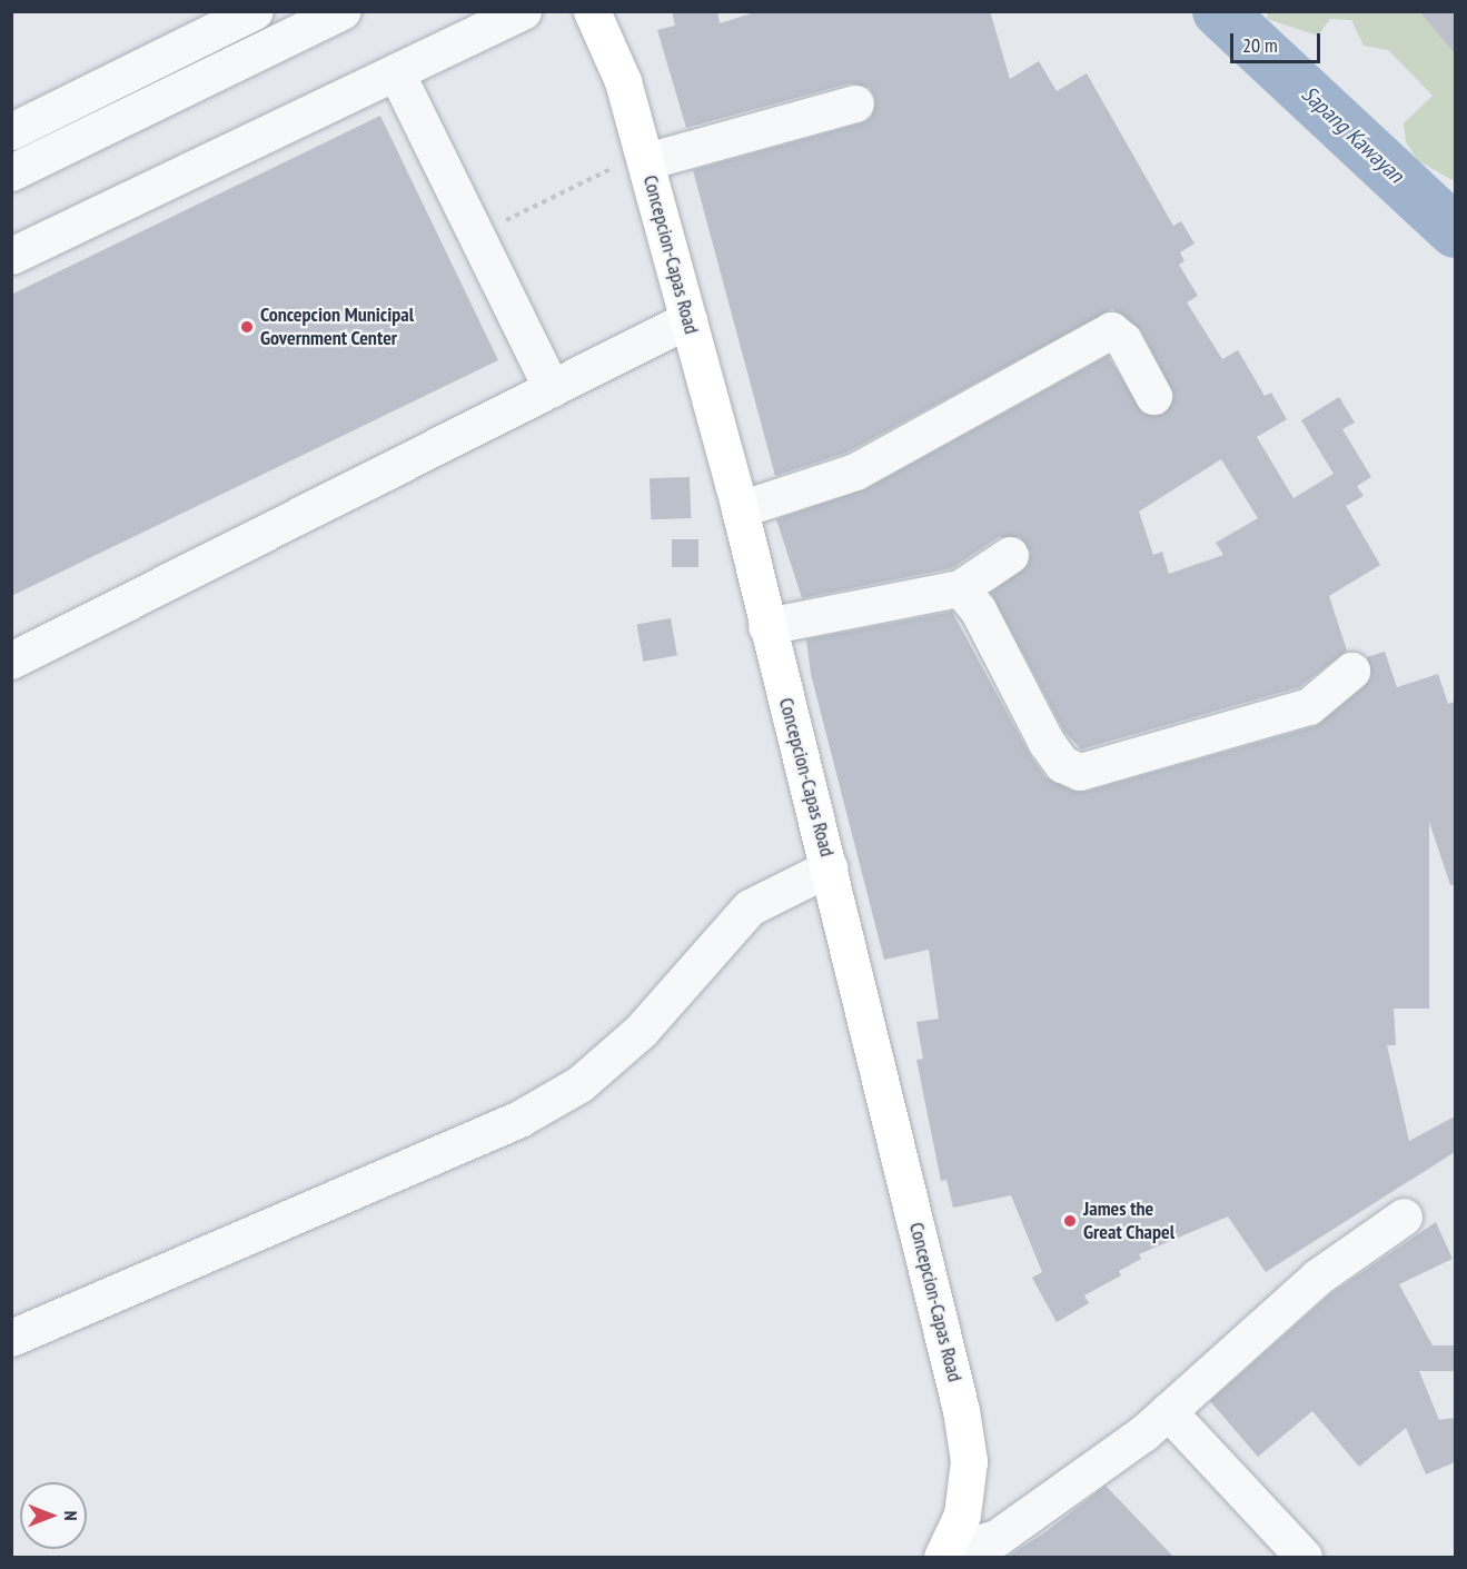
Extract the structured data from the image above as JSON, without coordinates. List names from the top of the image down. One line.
{"streets":{"main road":["Concepcion-Capas Road"]},"water":["Sapang Kawayan"],"places":["Concepcion Municipal Government Center","James the Great Chapel"],"scale_bar":"20 m","north":"right"}
